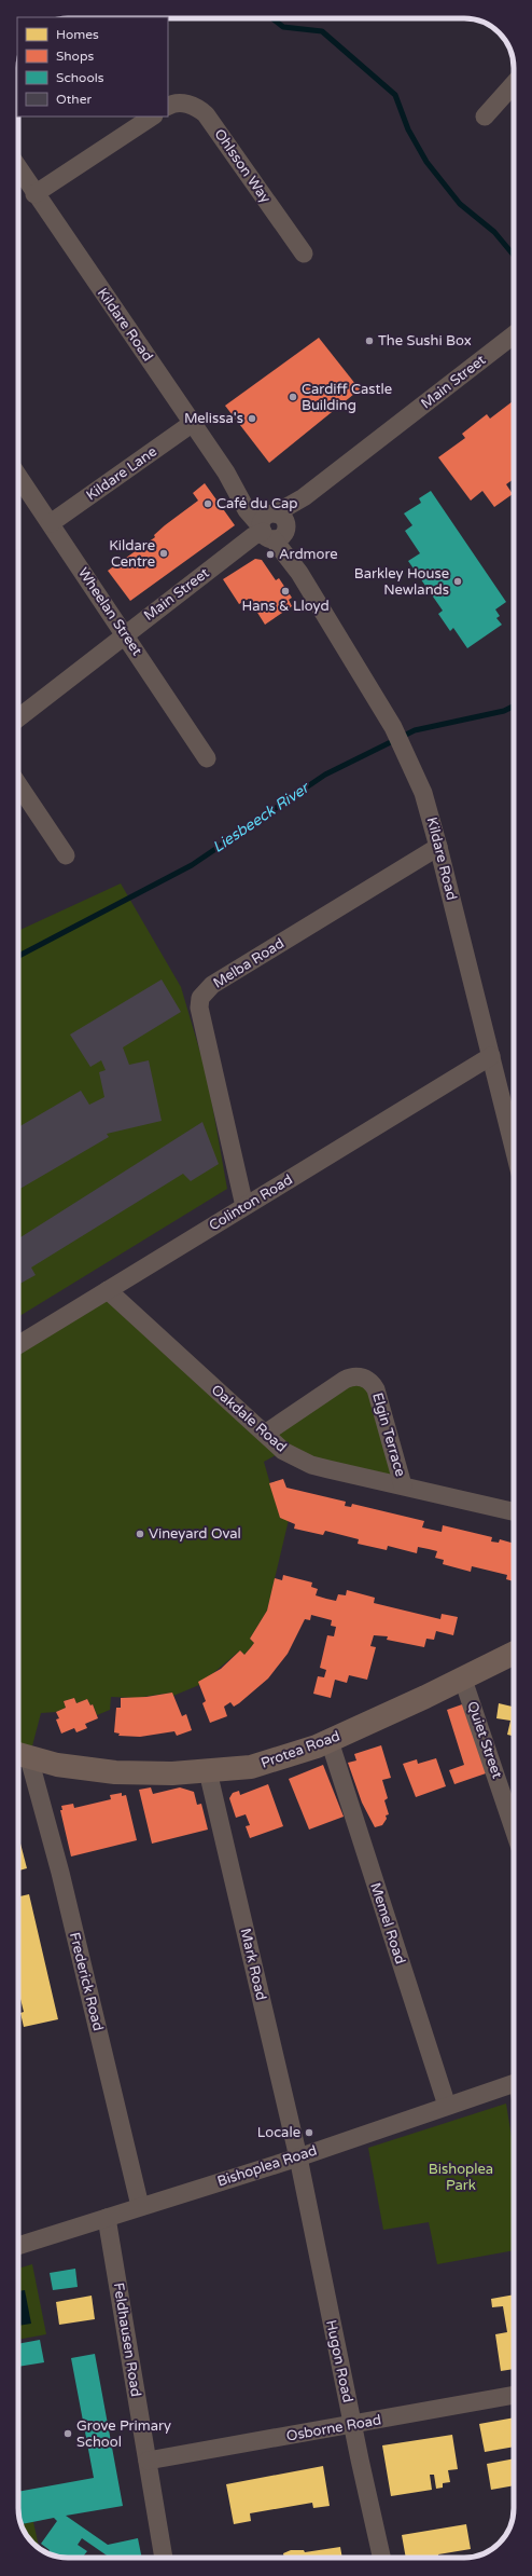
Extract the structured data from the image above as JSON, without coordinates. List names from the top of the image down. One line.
{"streets":{"main road":["Protea Road"],"street":["Ohlsson Way","Kildare Road","Main Street","Kildare Lane","Wheelan Street","Melba Road","Colinton Road","Oakdale Road","Elgin Terrace","Quiet Street","Memel Road","Mark Road","Frederick Road","Bishoplea Road","Feldhausen Road","Hugon Road","Osborne Road"]},"crossings":[["Kildare Road","Main Street"],["Kildare Road","Kildare Lane"],["Kildare Road","Melba Road"],["Kildare Road","Colinton Road"],["Main Street","Wheelan Street"],["Kildare Lane","Wheelan Street"],["Melba Road","Colinton Road"],["Colinton Road","Oakdale Road"],["Oakdale Road","Elgin Terrace"],["Quiet Street","Protea Road"],["Protea Road","Memel Road"],["Protea Road","Mark Road"],["Protea Road","Frederick Road"],["Memel Road","Bishoplea Road"],["Mark Road","Bishoplea Road"],["Mark Road","Hugon Road"],["Frederick Road","Bishoplea Road"],["Bishoplea Road","Feldhausen Road"],["Bishoplea Road","Hugon Road"],["Feldhausen Road","Osborne Road"],["Hugon Road","Osborne Road"]],"water":["Liesbeeck River"],"parks":["Bishoplea Park"],"places":["The Sushi Box","Cardiff Castle Building","Melissa's","Café du Cap","Kildare Centre","Ardmore","Barkley House Newlands","Hans & Lloyd","Vineyard Oval","Locale","Grove Primary School"],"legend":["Homes","Shops","Schools","Other"]}
